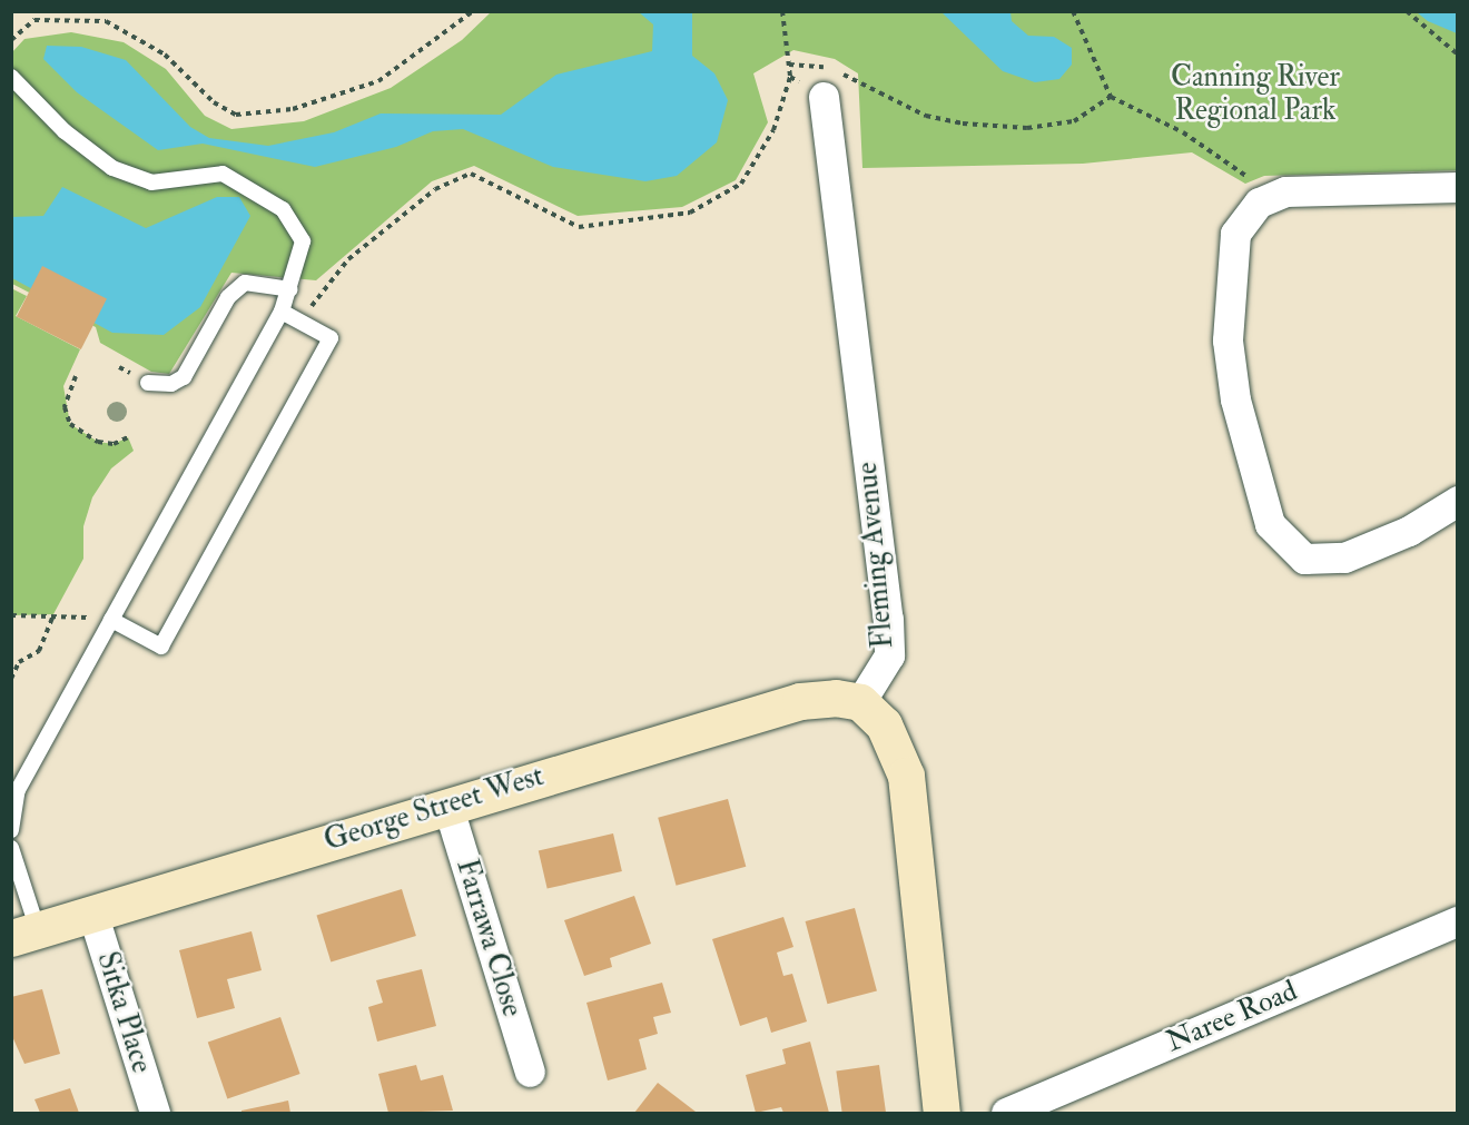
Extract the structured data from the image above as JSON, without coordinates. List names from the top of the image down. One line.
{"streets":{"street":["Fleming Avenue","George Street West","Farrawa Close","Sitka Place","Naree Road"]},"crossings":[["Fleming Avenue","George Street West"],["George Street West","Farrawa Close"],["George Street West","Sitka Place"]],"parks":["Canning River Regional Park"]}
